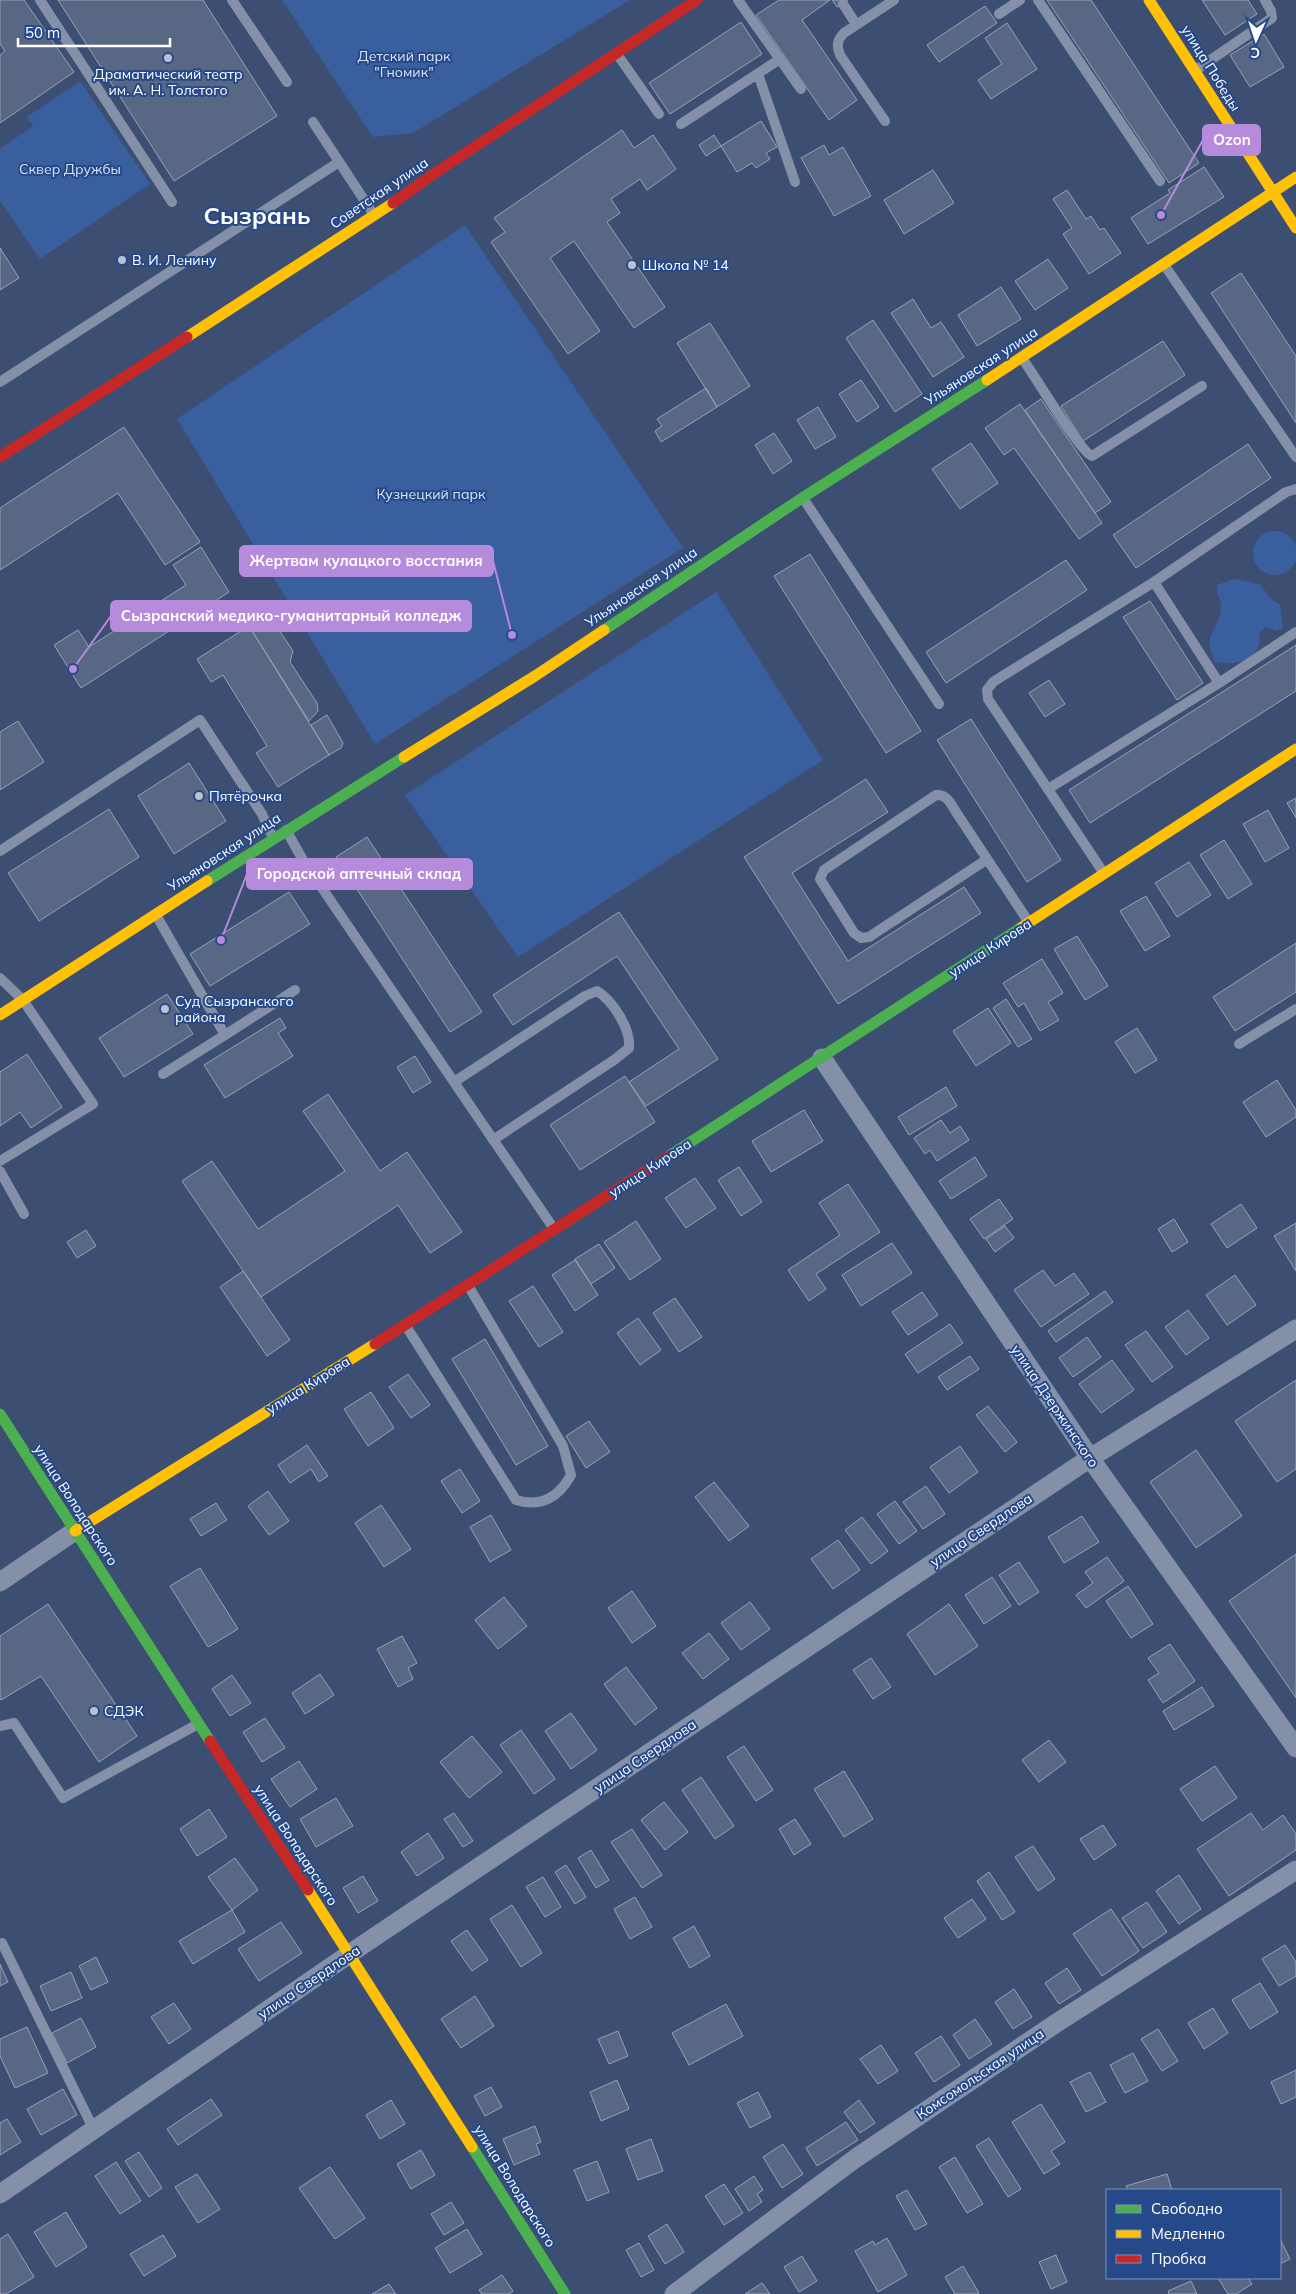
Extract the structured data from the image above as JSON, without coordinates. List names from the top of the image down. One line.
{"streets":{"main road":["улица Победы","Советская улица","Ульяновская улица","улица Кирова","улица Володарского"],"street":["улица Дзержинского","улица Свердлова","Комсомольская улица"]},"crossings":[["улица Победы","Ульяновская улица"],["улица Кирова","улица Дзержинского"],["улица Кирова","улица Володарского"],["улица Дзержинского","улица Свердлова"],["улица Володарского","улица Свердлова"]],"districts":["Сызрань"],"parks":["Детский парк \"Гномик\"","Сквер Дружбы","Кузнецкий парк"],"places":["Драматический театр им. А. Н. Толстого","Ozon","В. И. Ленину","Школа № 14","Жертвам кулацкого восстания","Сызранский медико-гуманитарный колледж","Пятёрочка","Городской аптечный склад","Суд Сызранского района","СДЭК"],"legend":["Свободно","Медленно","Пробка"],"scale_bar":"50 m","north":"bottom"}
